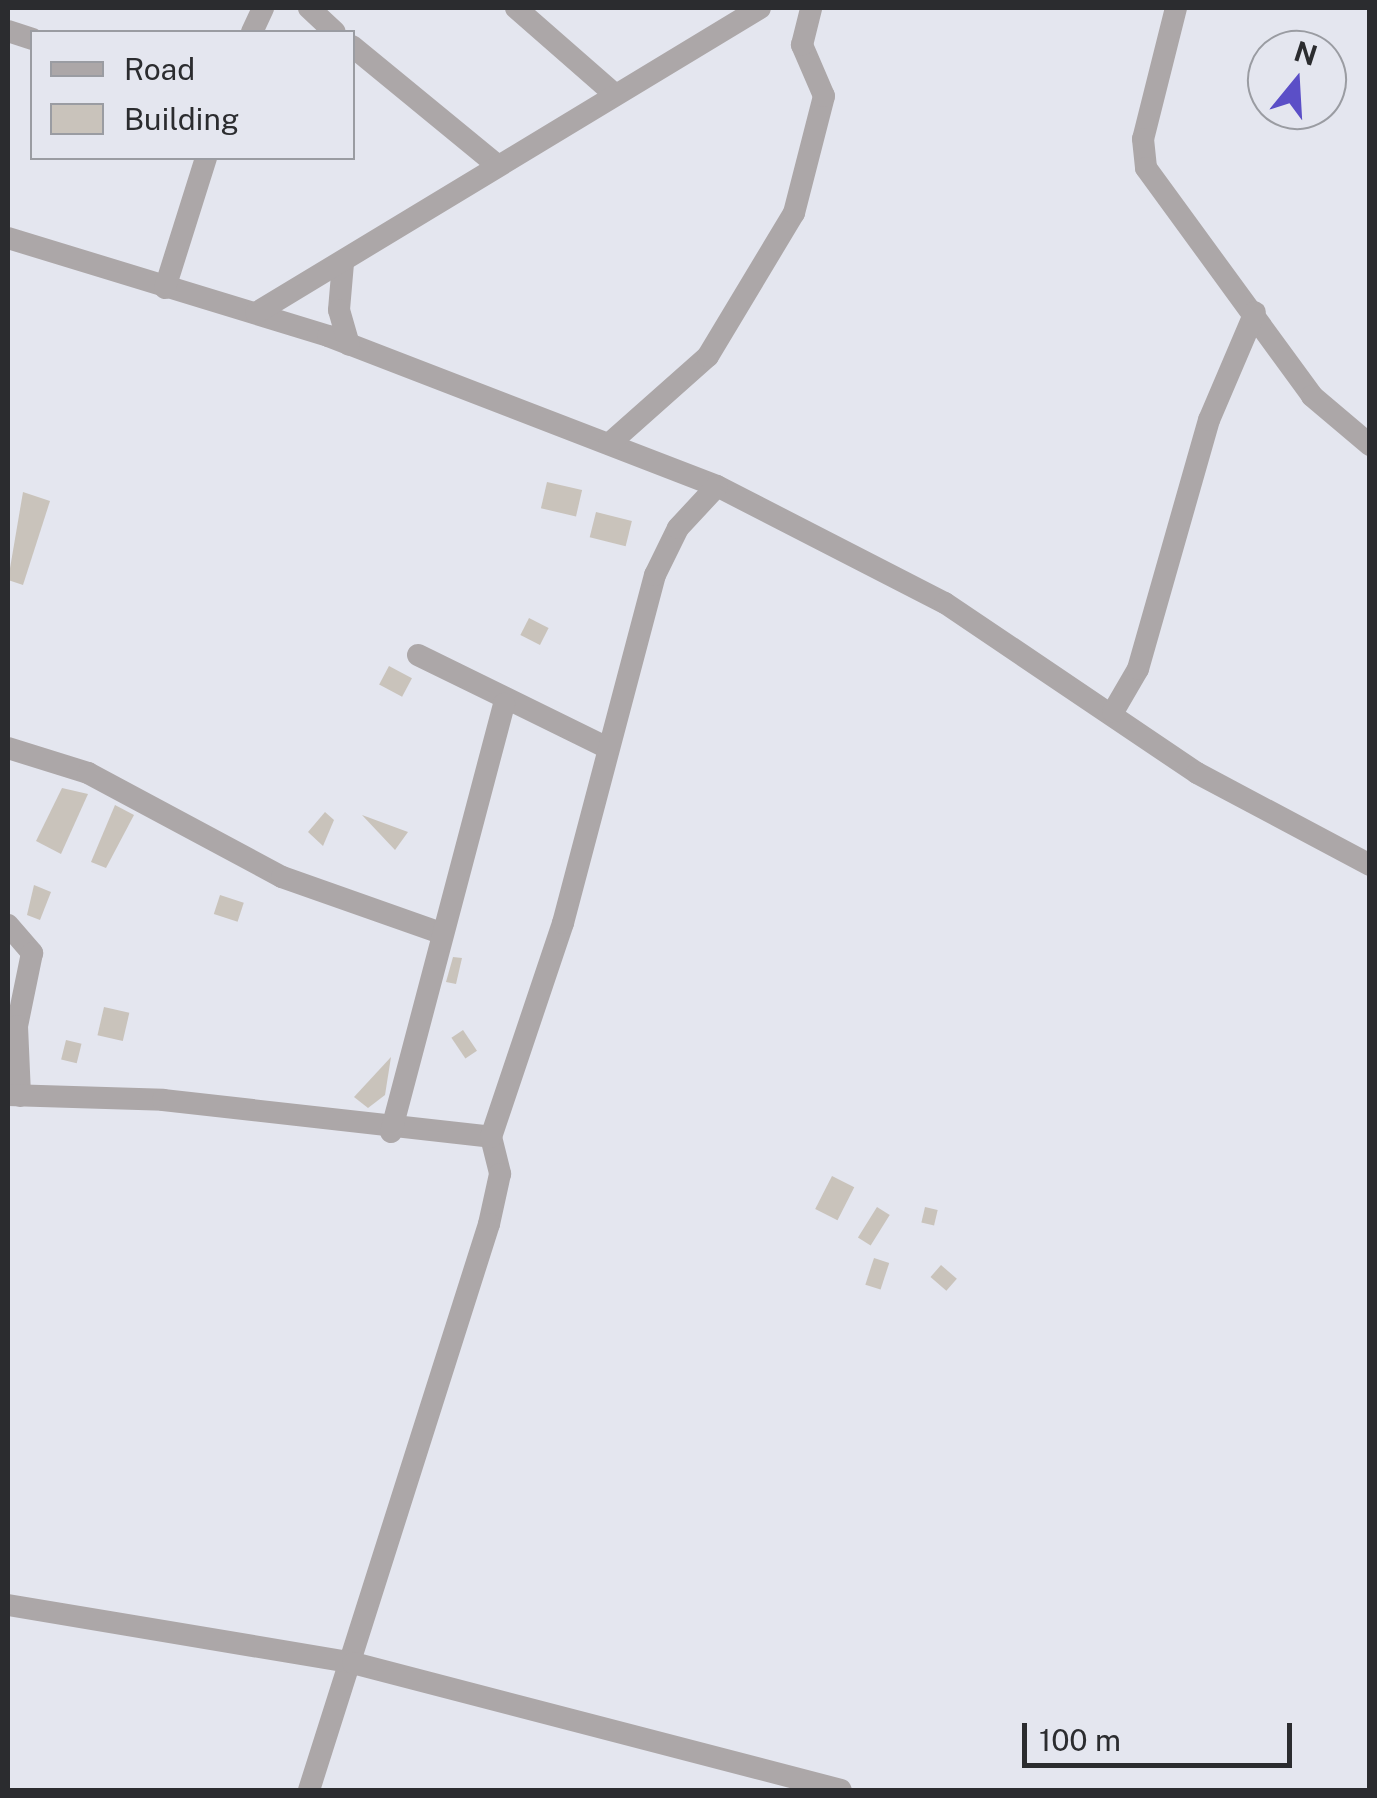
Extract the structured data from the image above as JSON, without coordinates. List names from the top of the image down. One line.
{"legend":["Road","Building"],"scale_bar":"100 m","north":"top"}
